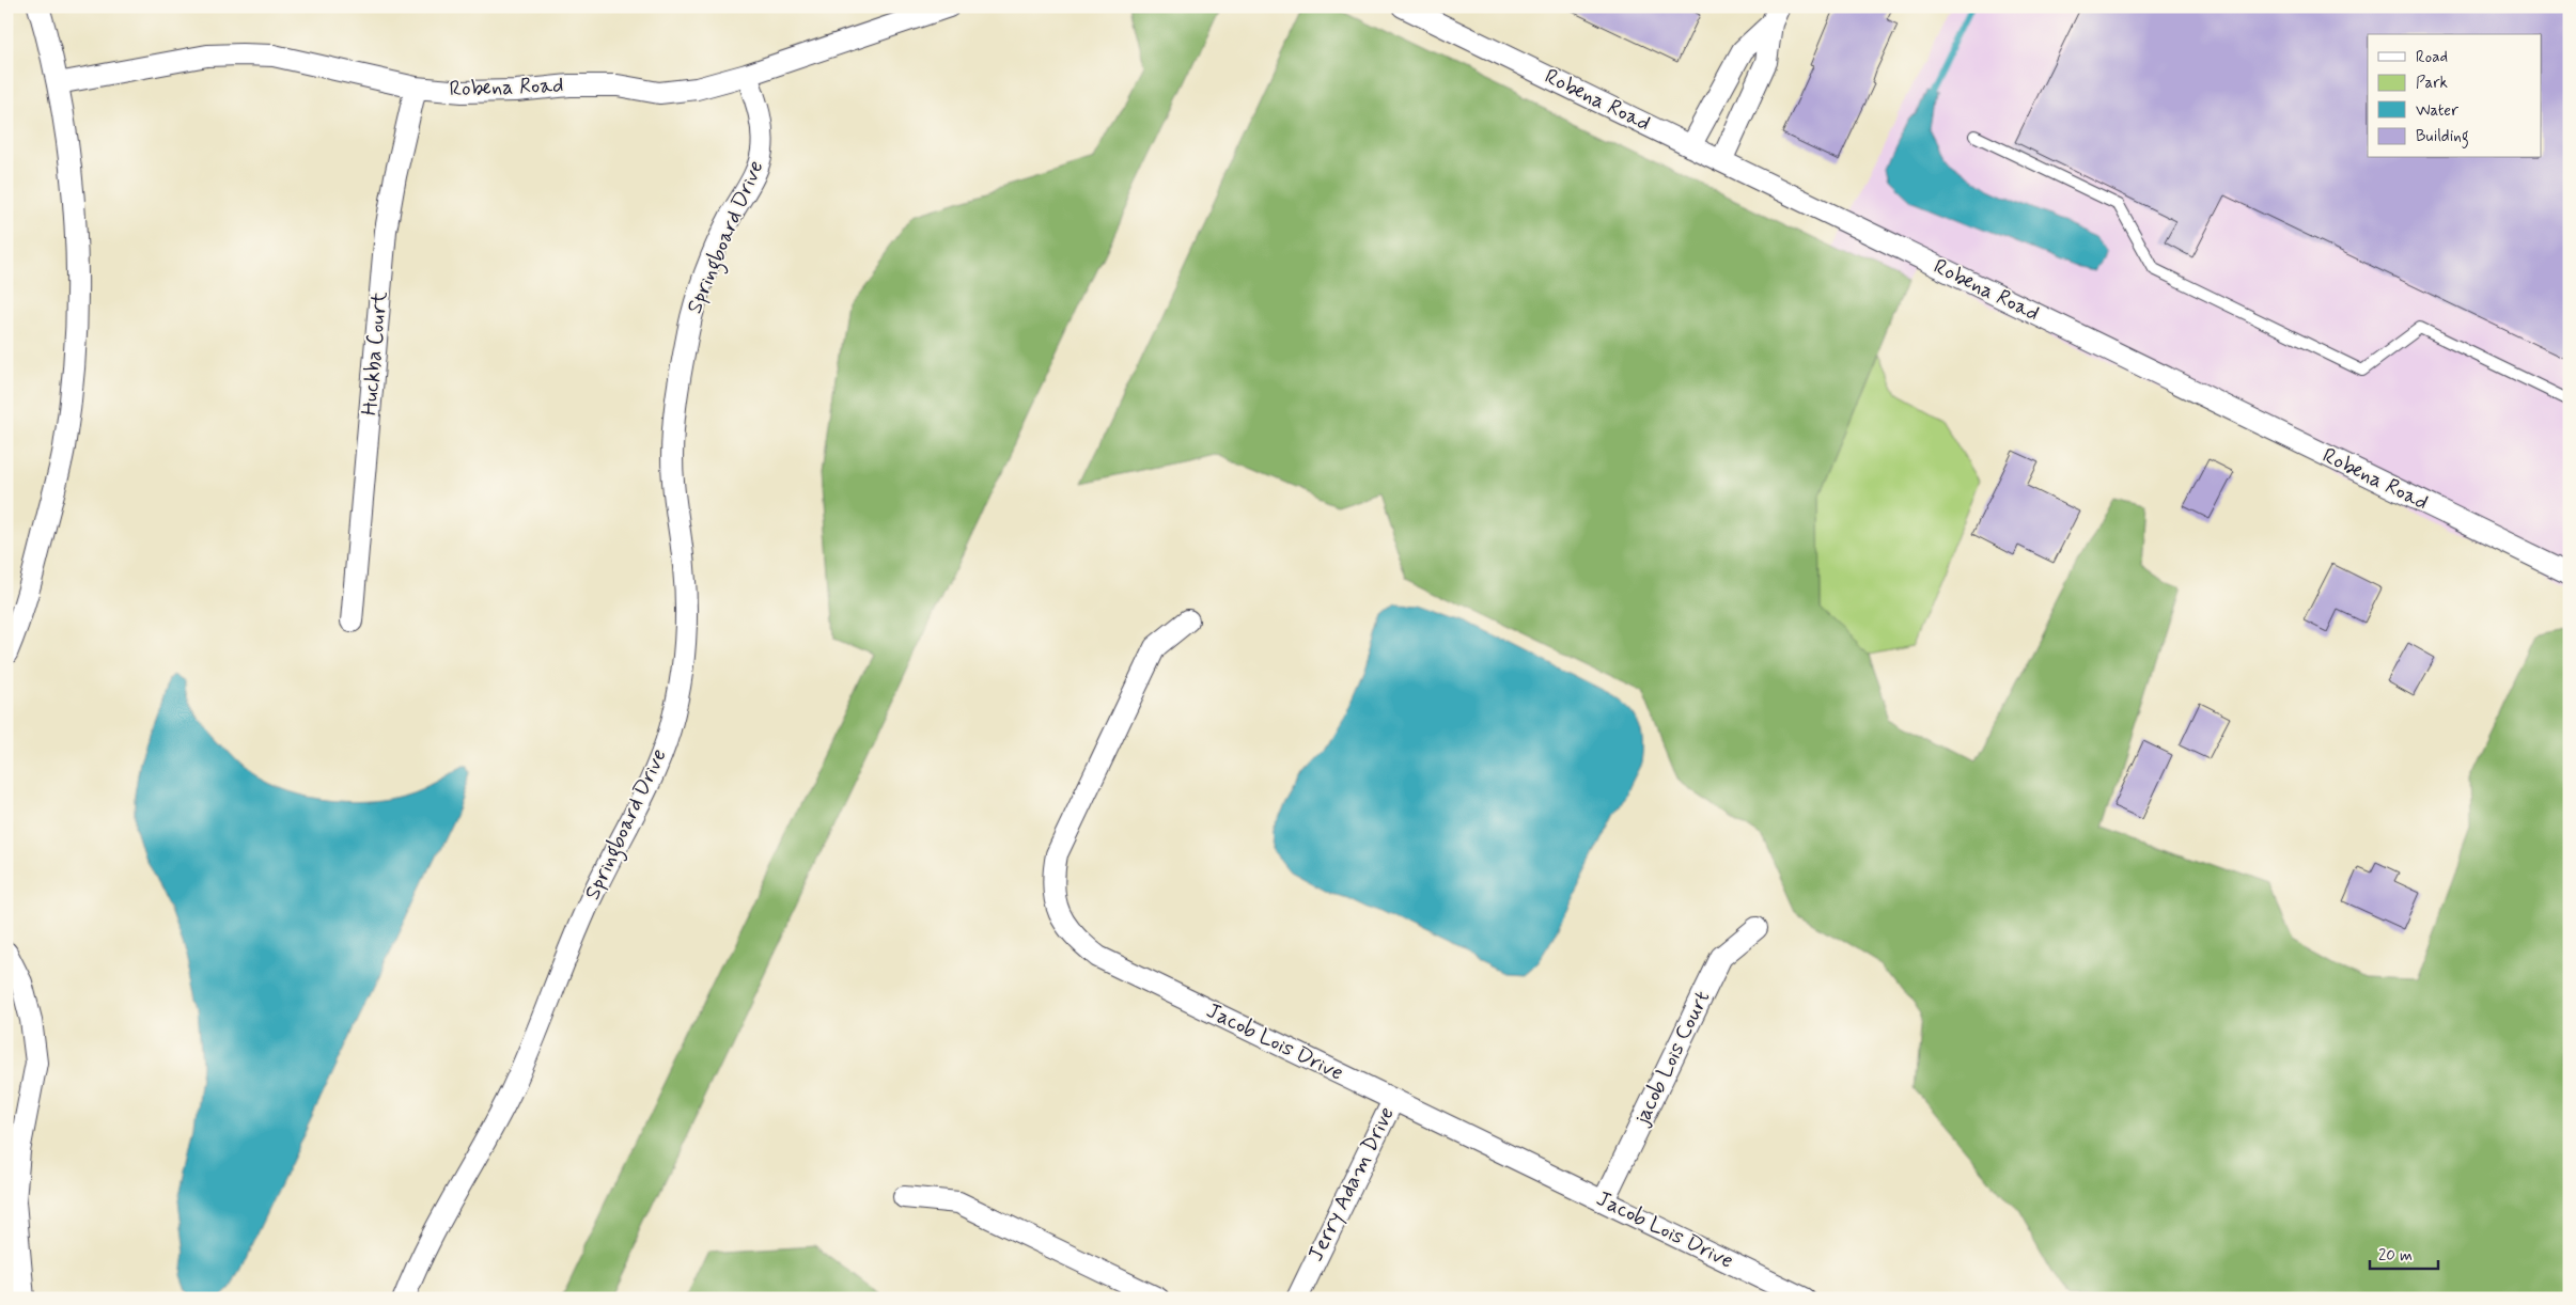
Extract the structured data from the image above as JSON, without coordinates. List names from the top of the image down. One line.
{"streets":{"street":["Robena Road","Springboard Drive","Huckba Court","Jacob Lois Drive","jacob Lois Court","Jerry Adam Drive"]},"crossings":[["Robena Road","Springboard Drive"],["Robena Road","Huckba Court"],["Jacob Lois Drive","jacob Lois Court"],["Jacob Lois Drive","Jerry Adam Drive"]],"legend":["Road","Park","Water","Building"],"scale_bar":"20 m"}
